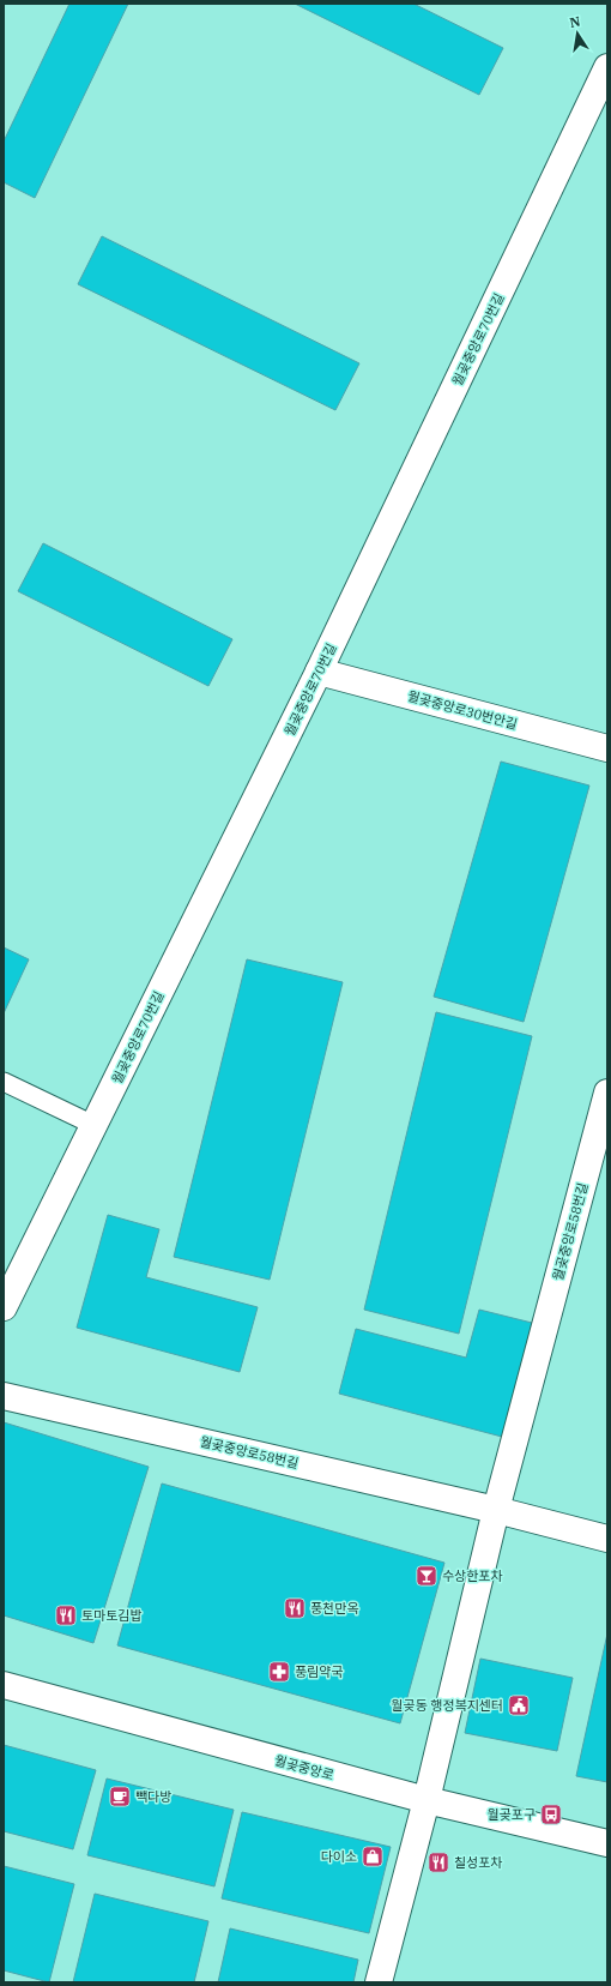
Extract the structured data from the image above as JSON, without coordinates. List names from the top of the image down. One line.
{"streets":{"street":["월곶중앙로70번길","월곶중앙로30번안길","월곶중앙로58번길","월곶중앙로"]},"crossings":[["월곶중앙로70번길","월곶중앙로30번안길"],["월곶중앙로58번길","월곶중앙로"]],"places":{"bar":["수상한포차"],"restaurant":["풍천만옥","토마토김밥","칠성포차"],"pharmacy":["풍림약국"],"public building":["월곶동 행정복지센터"],"cafe":["빽다방"],"bus stop":["월곶포구"],"shop":["다이소"]},"north":"top"}
